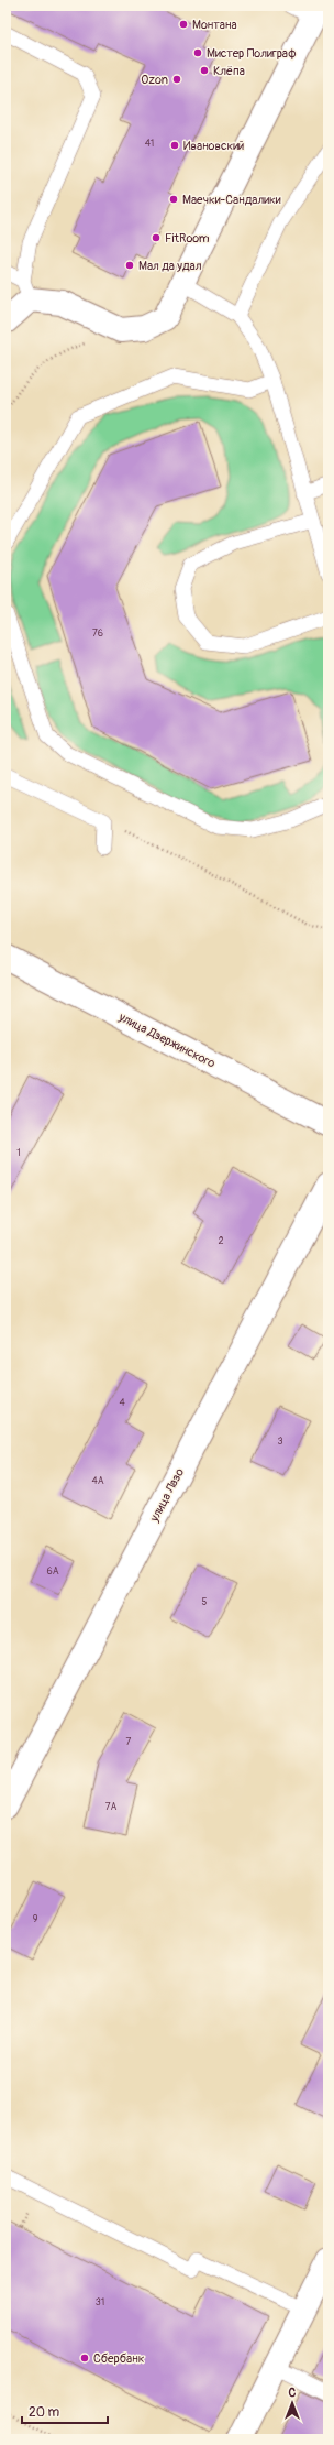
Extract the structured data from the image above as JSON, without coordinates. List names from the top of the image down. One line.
{"streets":{"street":["улица Дзержинского","улица Лазо"]},"places":["Монтана","Мистер Полиграф","Клёпа","Ozon","Ивановский","Маечки-Сандалики","FitRoom","Мал да удал","Сбербанк"],"house_numbers":["41","76","1","2","4","3","4А","6А","5","7","7А","9","31"],"scale_bar":"20 m","north":"top"}
